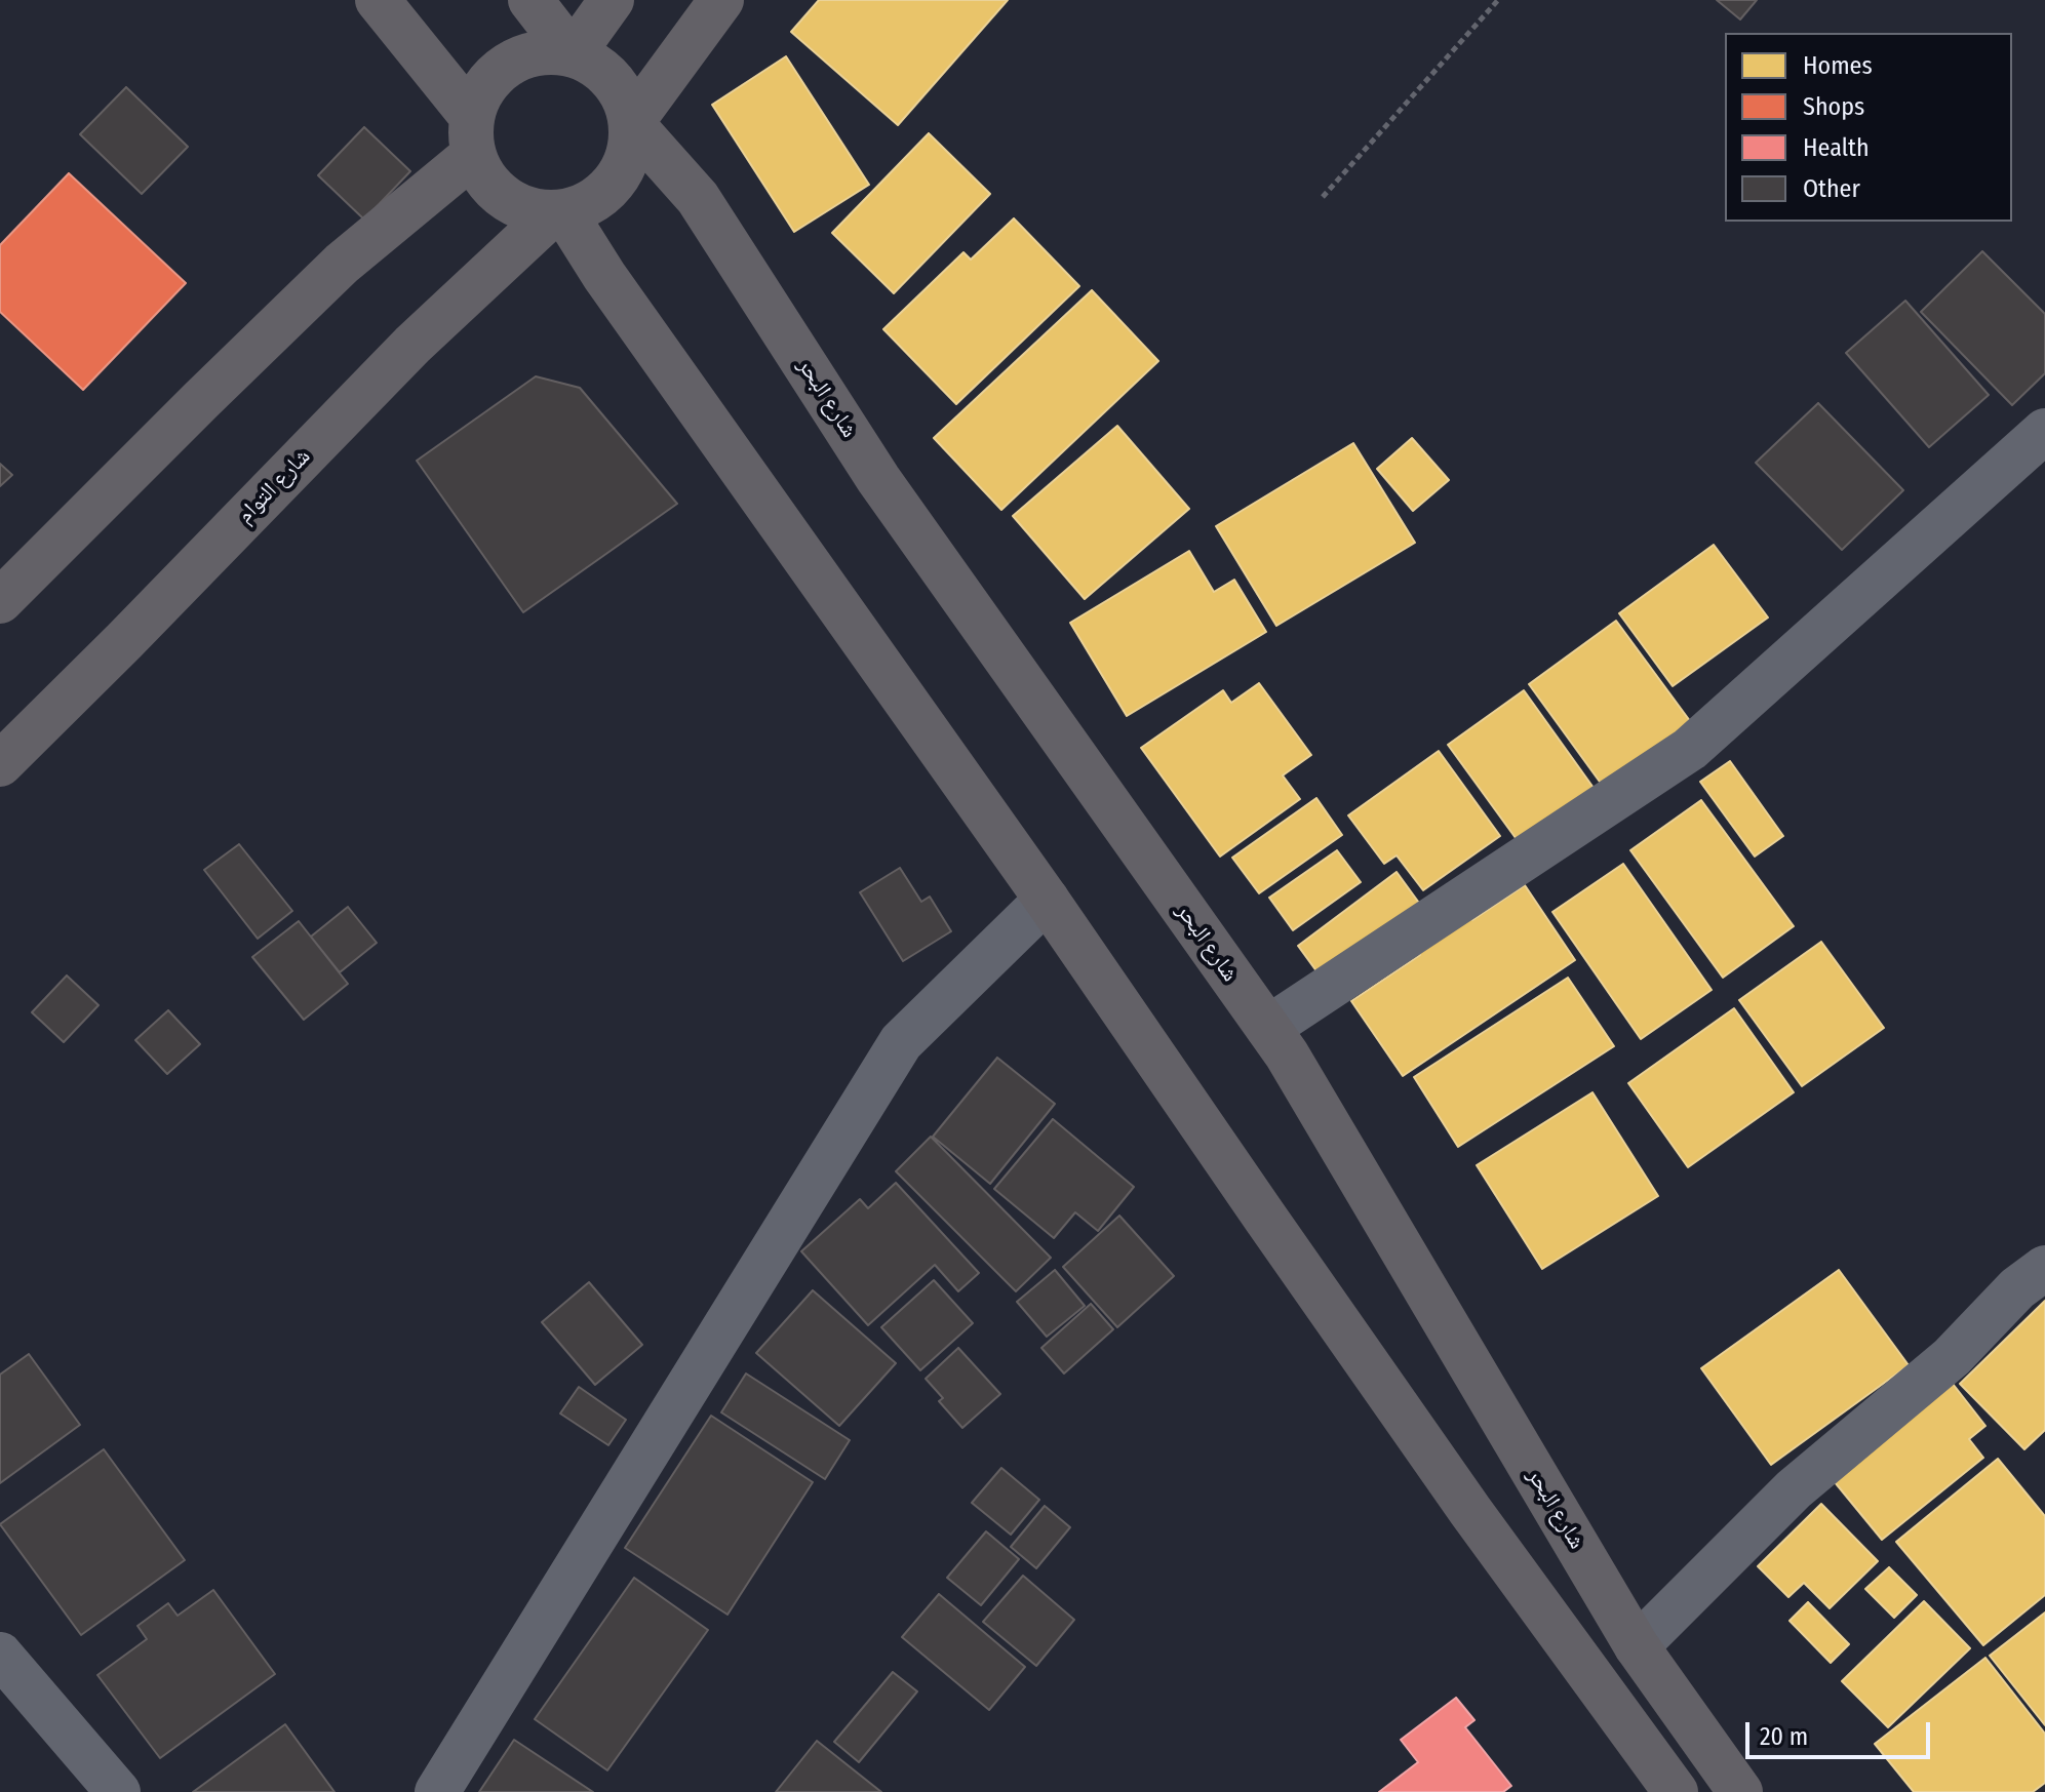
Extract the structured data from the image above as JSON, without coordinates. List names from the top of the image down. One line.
{"streets":{"main road":["شارع البحر","شارع التوام"]},"legend":["Homes","Shops","Health","Other"],"scale_bar":"20 m"}
